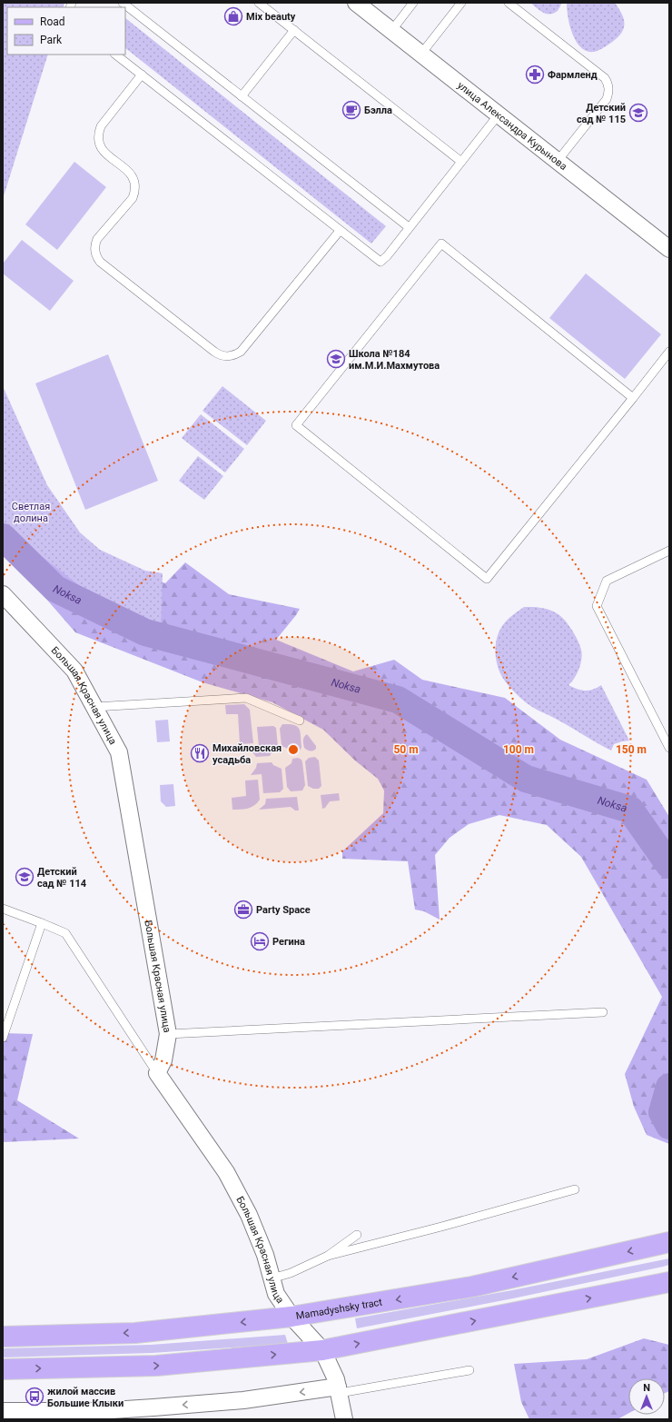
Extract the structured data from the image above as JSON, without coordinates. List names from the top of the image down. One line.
{"streets":{"main road":["Mamadyshsky tract"],"street":["улица Александра Курынова","Большая Красная улица"]},"crossings":[["Большая Красная улица","Mamadyshsky tract"]],"water":["Noksa"],"parks":["Светлая долина"],"places":{"shop":["Mix beauty"],"pharmacy":["Фармленд"],"cafe":["Бэлла"],"school or university":["Детский сад № 115","Школа №184 им.М.И.Махмутова","Детский сад № 114"],"restaurant":["Михайловская усадьба"],"office":["Party Space"],"hotel":["Регина"],"bus stop":["жилой массив Большие Клыки"]},"legend":["Road","Park"],"north":"top","rings":["50 m","100 m","150 m"]}
